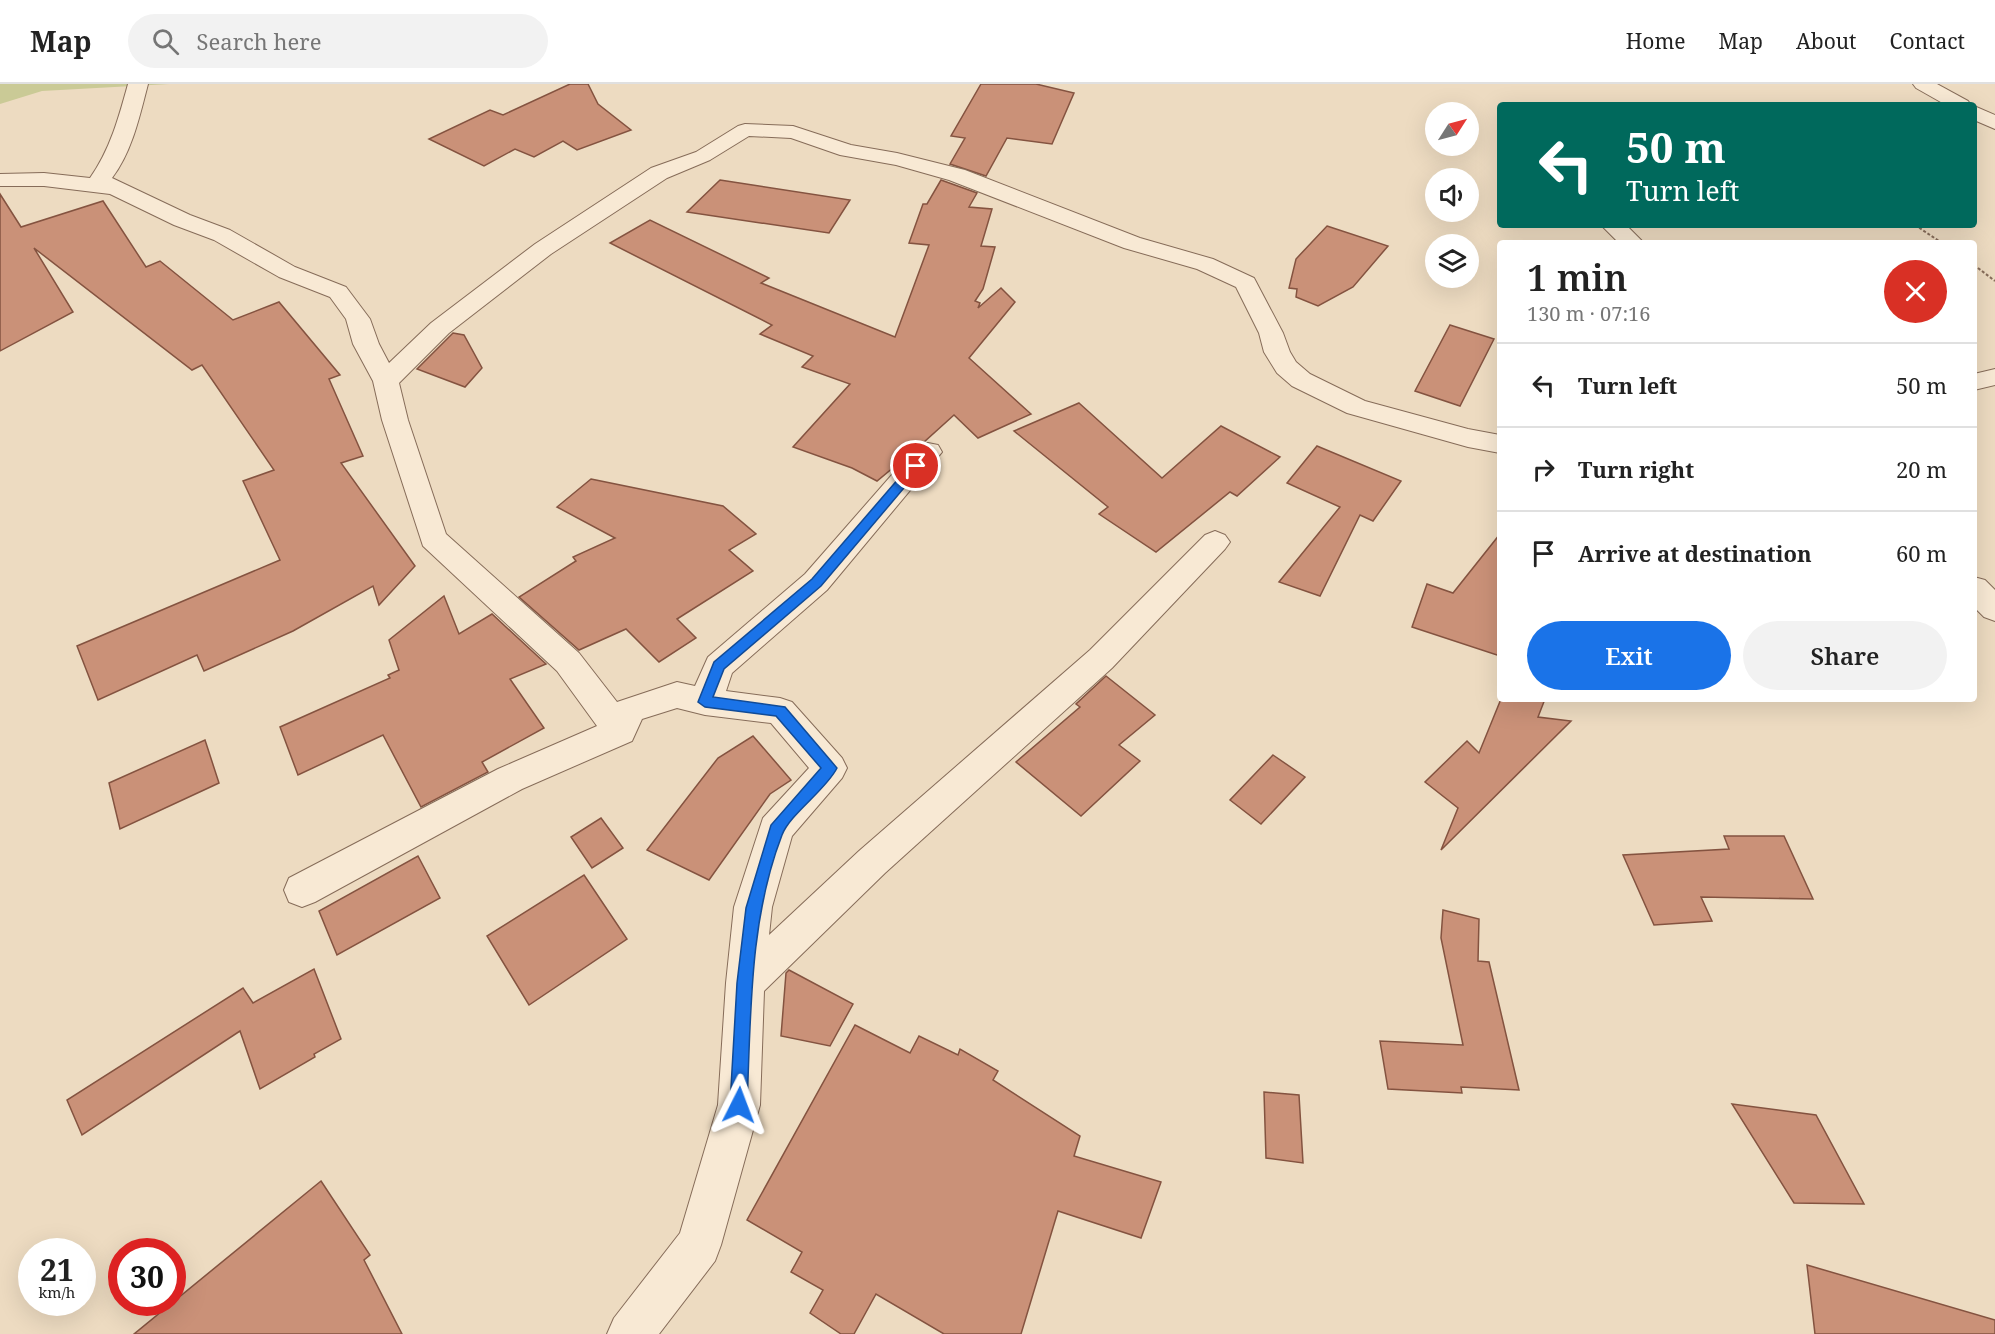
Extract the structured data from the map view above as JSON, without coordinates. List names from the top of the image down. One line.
{"north":"top right","page":{"header":"Map","search":"Search here","nav":["Home","Map","About","Contact"],"turn":["50 m","Turn left"],"heading":["1 min","130 m · 07:16"],"list":[{"name":"Turn left","value":"50 m"},{"name":"Turn right","value":"20 m"},{"name":"Arrive at destination","value":"60 m"}],"buttons":["Exit","Share"],"speed":"21 km/h","limit":"30"}}
